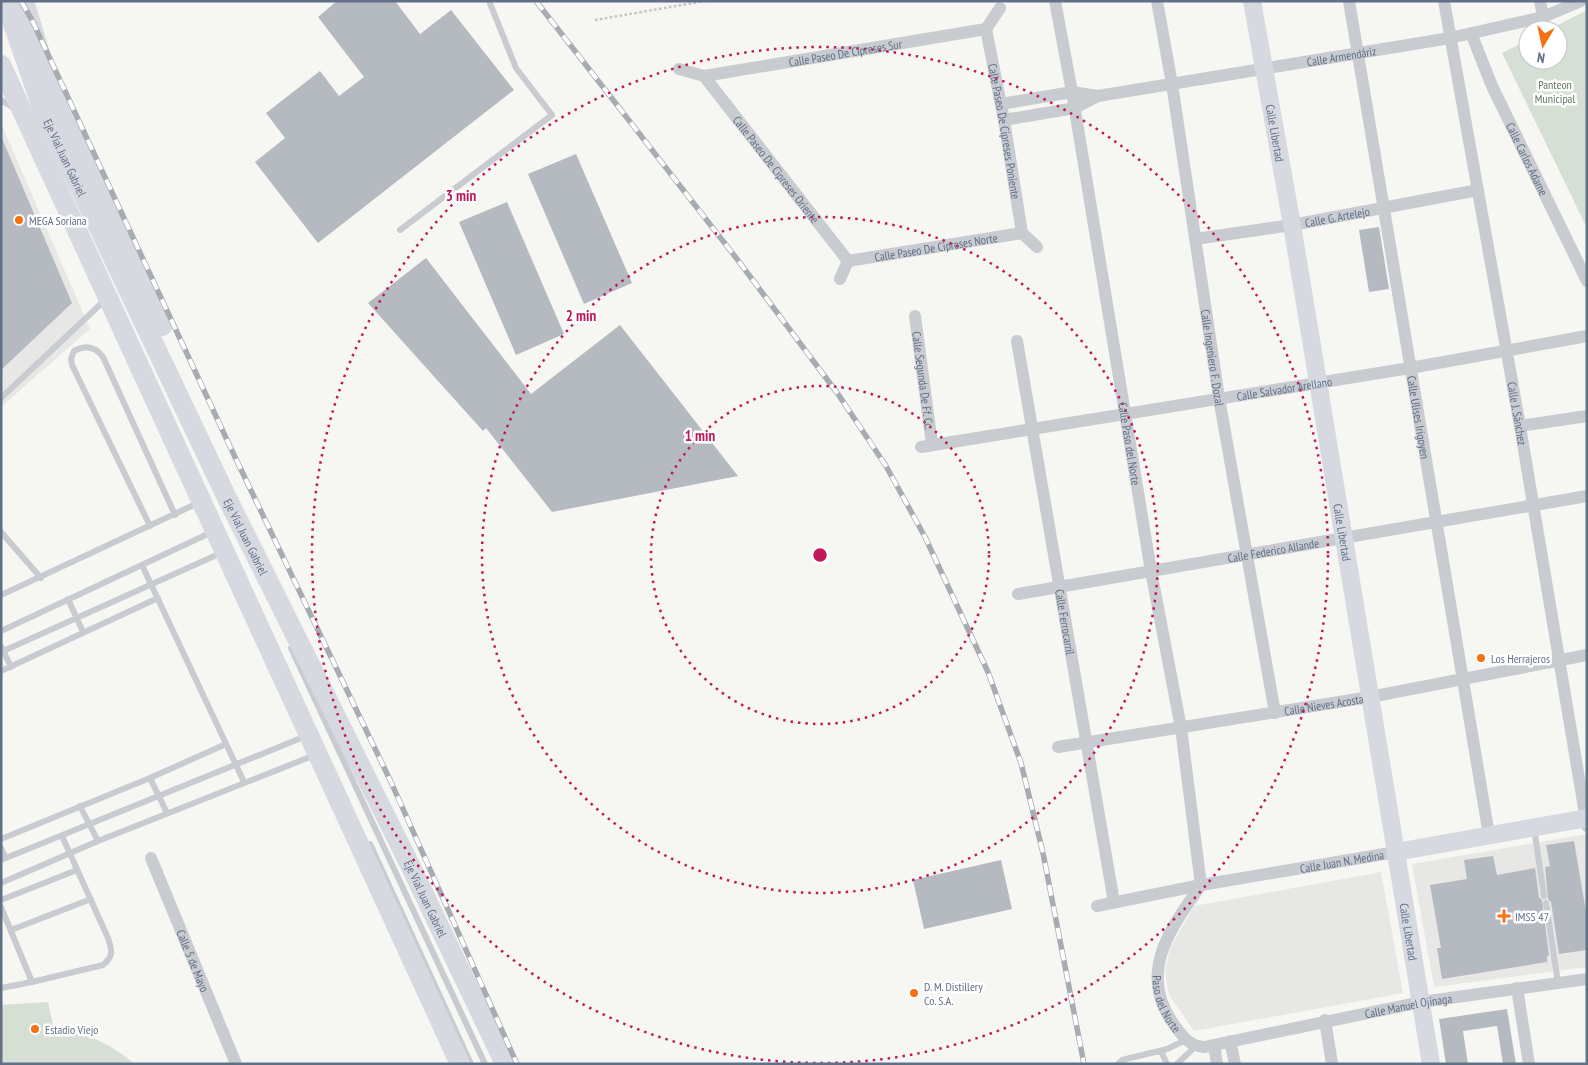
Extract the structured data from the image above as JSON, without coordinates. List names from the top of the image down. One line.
{"streets":{"main road":["Eje Vial Juan Gabriel"],"street":["Calle Paseo De Cipreses Sur","Calle Armendáriz","Calle Paseo De Cipreses Poniente","Calle Libertad","Calle Carlos Adame","Calle Paseo De Cipreses Oriente","Calle G. Artelejo","Calle Paseo De Cipreses Norte","Calle Ingeniero F. Dozal","Calle Segunda De Ff. Cc.","Calle Salvador Arellano","Calle J. Sánchez","Calle Ulises Irigoyen","Calle Paso del Norte","Calle Federico Allande","Calle Ferrocarril","Calle Nieves Acosta","Calle Juan N. Medina","Calle 5 de Mayo","Paso del Norte","Calle Manuel Ojinaga"]},"crossings":[["Calle Paseo De Cipreses Sur","Calle Paseo De Cipreses Poniente"],["Calle Paseo De Cipreses Sur","Calle Paseo De Cipreses Oriente"],["Calle Armendáriz","Calle Paseo De Cipreses Poniente"],["Calle Armendáriz","Calle Libertad"],["Calle Armendáriz","Calle Carlos Adame"],["Calle Armendáriz","Calle Ingeniero F. Dozal"],["Calle Armendáriz","Calle J. Sánchez"],["Calle Armendáriz","Calle Ulises Irigoyen"],["Calle Armendáriz","Calle Paso del Norte"],["Calle Paseo De Cipreses Poniente","Calle Paseo De Cipreses Norte"],["Calle Libertad","Calle G. Artelejo"],["Calle Libertad","Calle Salvador Arellano"],["Calle Libertad","Calle Federico Allande"],["Calle Libertad","Calle Nieves Acosta"],["Calle Libertad","Calle Juan N. Medina"],["Calle Libertad","Calle Manuel Ojinaga"],["Calle Paseo De Cipreses Oriente","Calle Paseo De Cipreses Norte"],["Calle G. Artelejo","Calle Ingeniero F. Dozal"],["Calle G. Artelejo","Calle J. Sánchez"],["Calle G. Artelejo","Calle Ulises Irigoyen"],["Calle Ingeniero F. Dozal","Calle Salvador Arellano"],["Calle Ingeniero F. Dozal","Calle Federico Allande"],["Calle Ingeniero F. Dozal","Calle Nieves Acosta"],["Calle Segunda De Ff. Cc.","Calle Salvador Arellano"],["Calle Salvador Arellano","Calle J. Sánchez"],["Calle Salvador Arellano","Calle Ulises Irigoyen"],["Calle Salvador Arellano","Calle Paso del Norte"],["Calle Salvador Arellano","Calle Ferrocarril"],["Calle J. Sánchez","Calle Federico Allande"],["Calle J. Sánchez","Calle Nieves Acosta"],["Calle J. Sánchez","Calle Juan N. Medina"],["Calle Ulises Irigoyen","Calle Federico Allande"],["Calle Ulises Irigoyen","Calle Nieves Acosta"],["Calle Ulises Irigoyen","Calle Juan N. Medina"],["Calle Paso del Norte","Calle Federico Allande"],["Calle Paso del Norte","Calle Nieves Acosta"],["Calle Paso del Norte","Calle Juan N. Medina"],["Calle Paso del Norte","Paso del Norte"],["Calle Federico Allande","Calle Ferrocarril"],["Calle Ferrocarril","Calle Nieves Acosta"],["Calle Ferrocarril","Calle Juan N. Medina"],["Calle Juan N. Medina","Paso del Norte"]],"parks":["Panteon Municipal"],"places":{"other":["MEGA Soriana","Los Herrajeros","D. M. Distillery Co. S.A.","Estadio Viejo"],"health":["IMSS 47"]},"north":"bottom","rings":["3 min","2 min","1 min"]}
